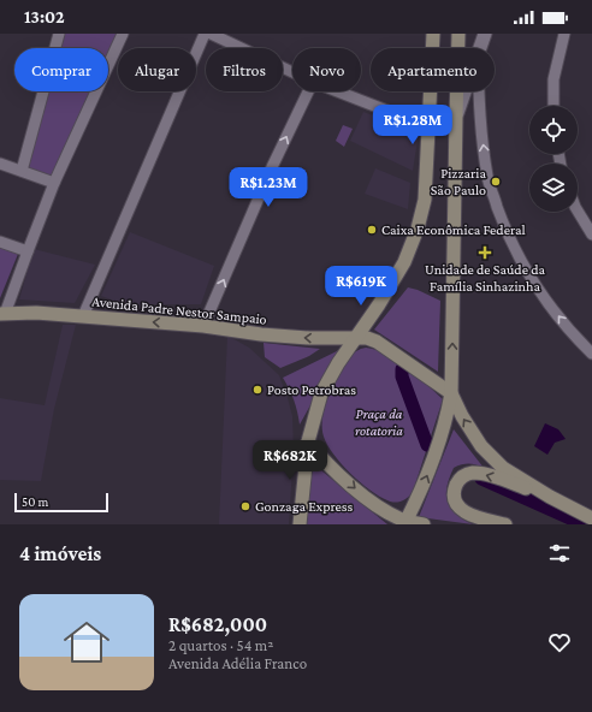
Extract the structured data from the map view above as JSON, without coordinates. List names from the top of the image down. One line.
{"streets":{"main road":["Avenida Padre Nestor Sampaio"]},"one_way":["Avenida Padre Nestor Sampaio"],"parks":["Praça da rotatoria"],"places":{"other":["Pizzaria São Paulo","Caixa Econômica Federal","Posto Petrobras","Gonzaga Express"],"health":["Unidade de Saúde da Família Sinhazinha"]},"scale_bar":"50 m","page":{"status":"13:02","chip":["Comprar","Alugar","Filtros","Novo","Apartamento"],"price":["R$1.28M","R$1.23M","R$619K","R$682K"],"scale":"50 m","heading":"4 imóveis","list":[{"name":"R$682,000","note":"2 quartos · 54 m² · Avenida Adélia Franco"}]}}
